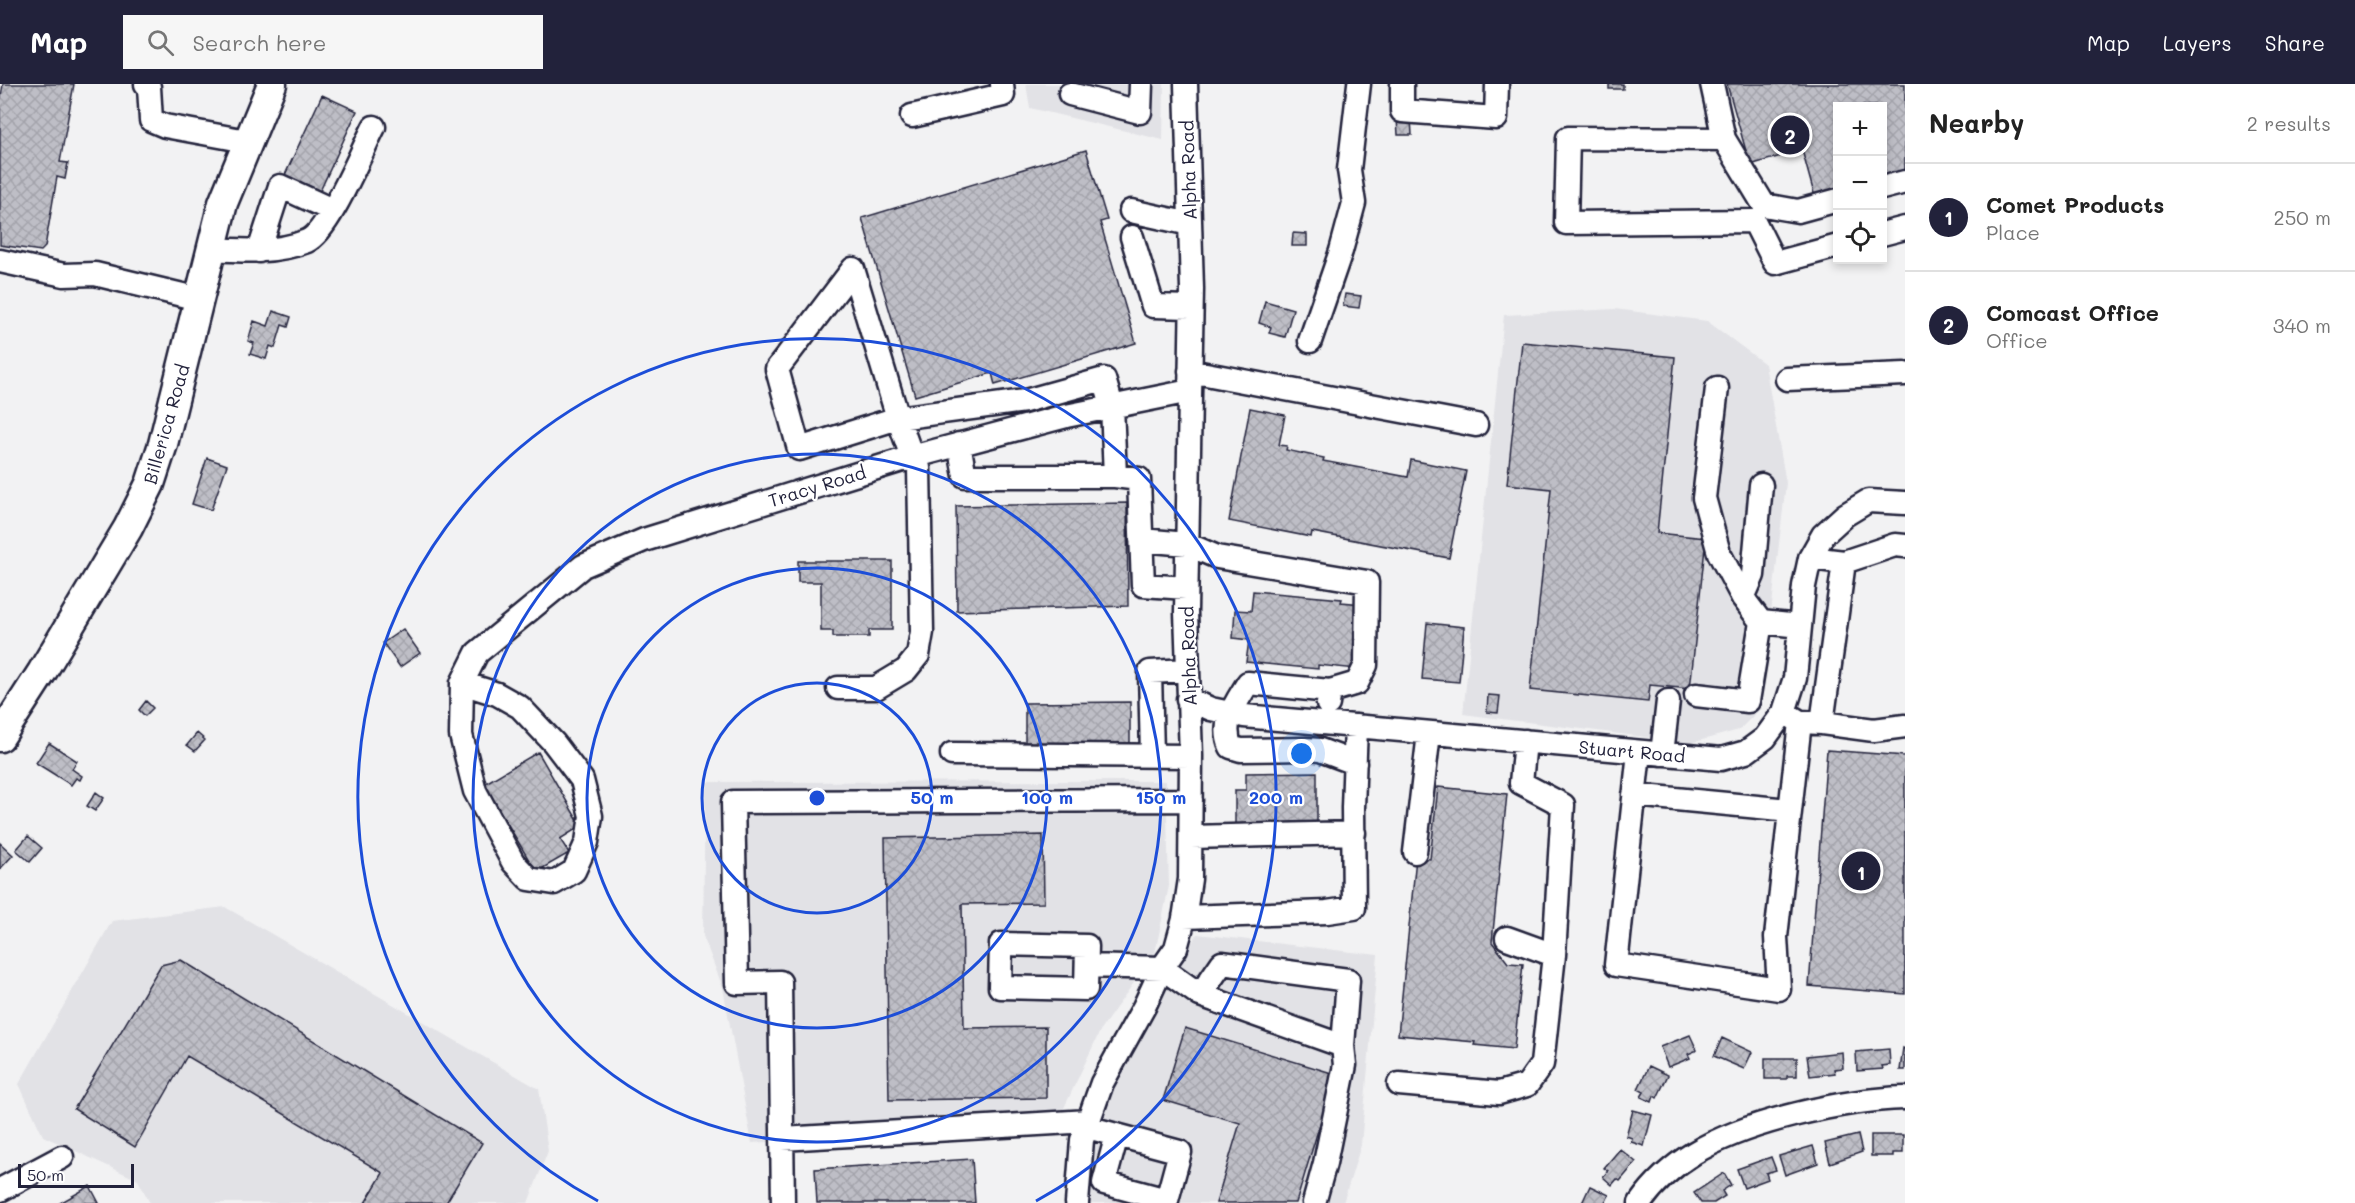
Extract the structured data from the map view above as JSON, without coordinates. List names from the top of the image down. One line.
{"streets":{"main road":["Billerica Road"],"street":["Alpha Road","Tracy Road","Stuart Road"]},"crossings":[["Alpha Road","Tracy Road"],["Alpha Road","Stuart Road"]],"scale_bar":"50 m","page":{"header":"Map","search":"Search here","nav":["Map","Layers","Share"],"heading":["Nearby","2 results"],"map_buttons":["+","−"],"pins":["2","1"],"list":[{"mark":"1","name":"Comet Products","note":"Place","value":"250 m"},{"mark":"2","name":"Comcast Office","note":"Office","value":"340 m"}],"scale":"50 m"},"rings":["50 m","100 m","150 m","200 m"]}
